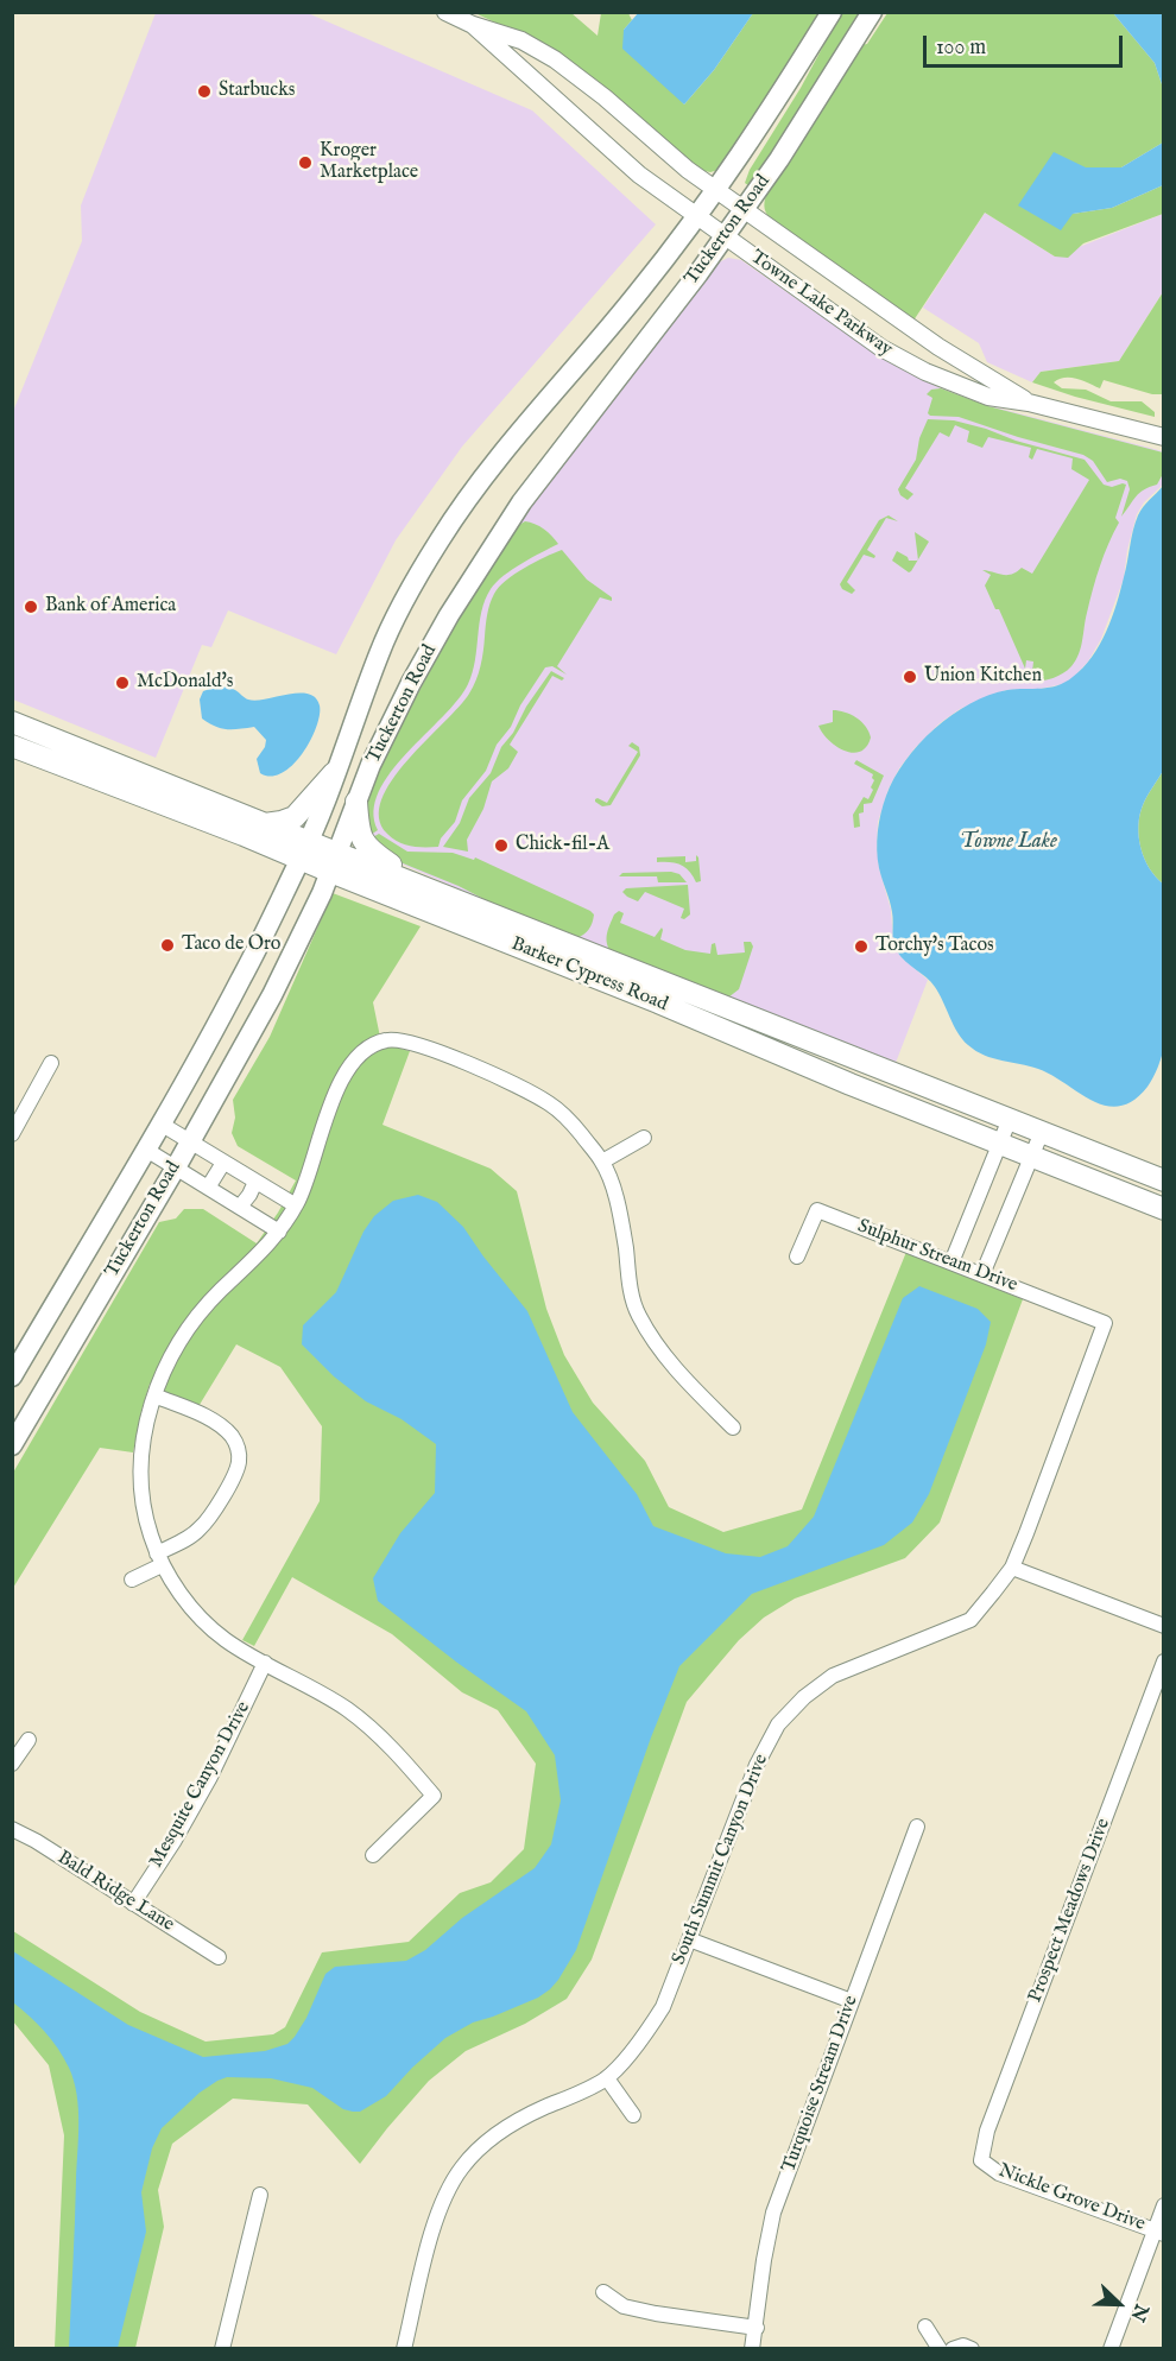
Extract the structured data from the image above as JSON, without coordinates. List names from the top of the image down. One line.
{"streets":{"main road":["Tuckerton Road","Barker Cypress Road"],"street":["Towne Lake Parkway","Sulphur Stream Drive","Mesquite Canyon Drive","South Summit Canyon Drive","Bald Ridge Lane","Prospect Meadows Drive","Turquoise Stream Drive","Nickle Grove Drive"]},"crossings":[["Tuckerton Road","Towne Lake Parkway"],["Tuckerton Road","Barker Cypress Road"],["Sulphur Stream Drive","South Summit Canyon Drive"],["Mesquite Canyon Drive","Bald Ridge Lane"],["Prospect Meadows Drive","Nickle Grove Drive"]],"water":["Towne Lake"],"places":["Starbucks","Kroger Marketplace","Bank of America","Union Kitchen","McDonald's","Chick-fil-A","Taco de Oro","Torchy's Tacos"],"scale_bar":"100 m","north":"bottom right"}
